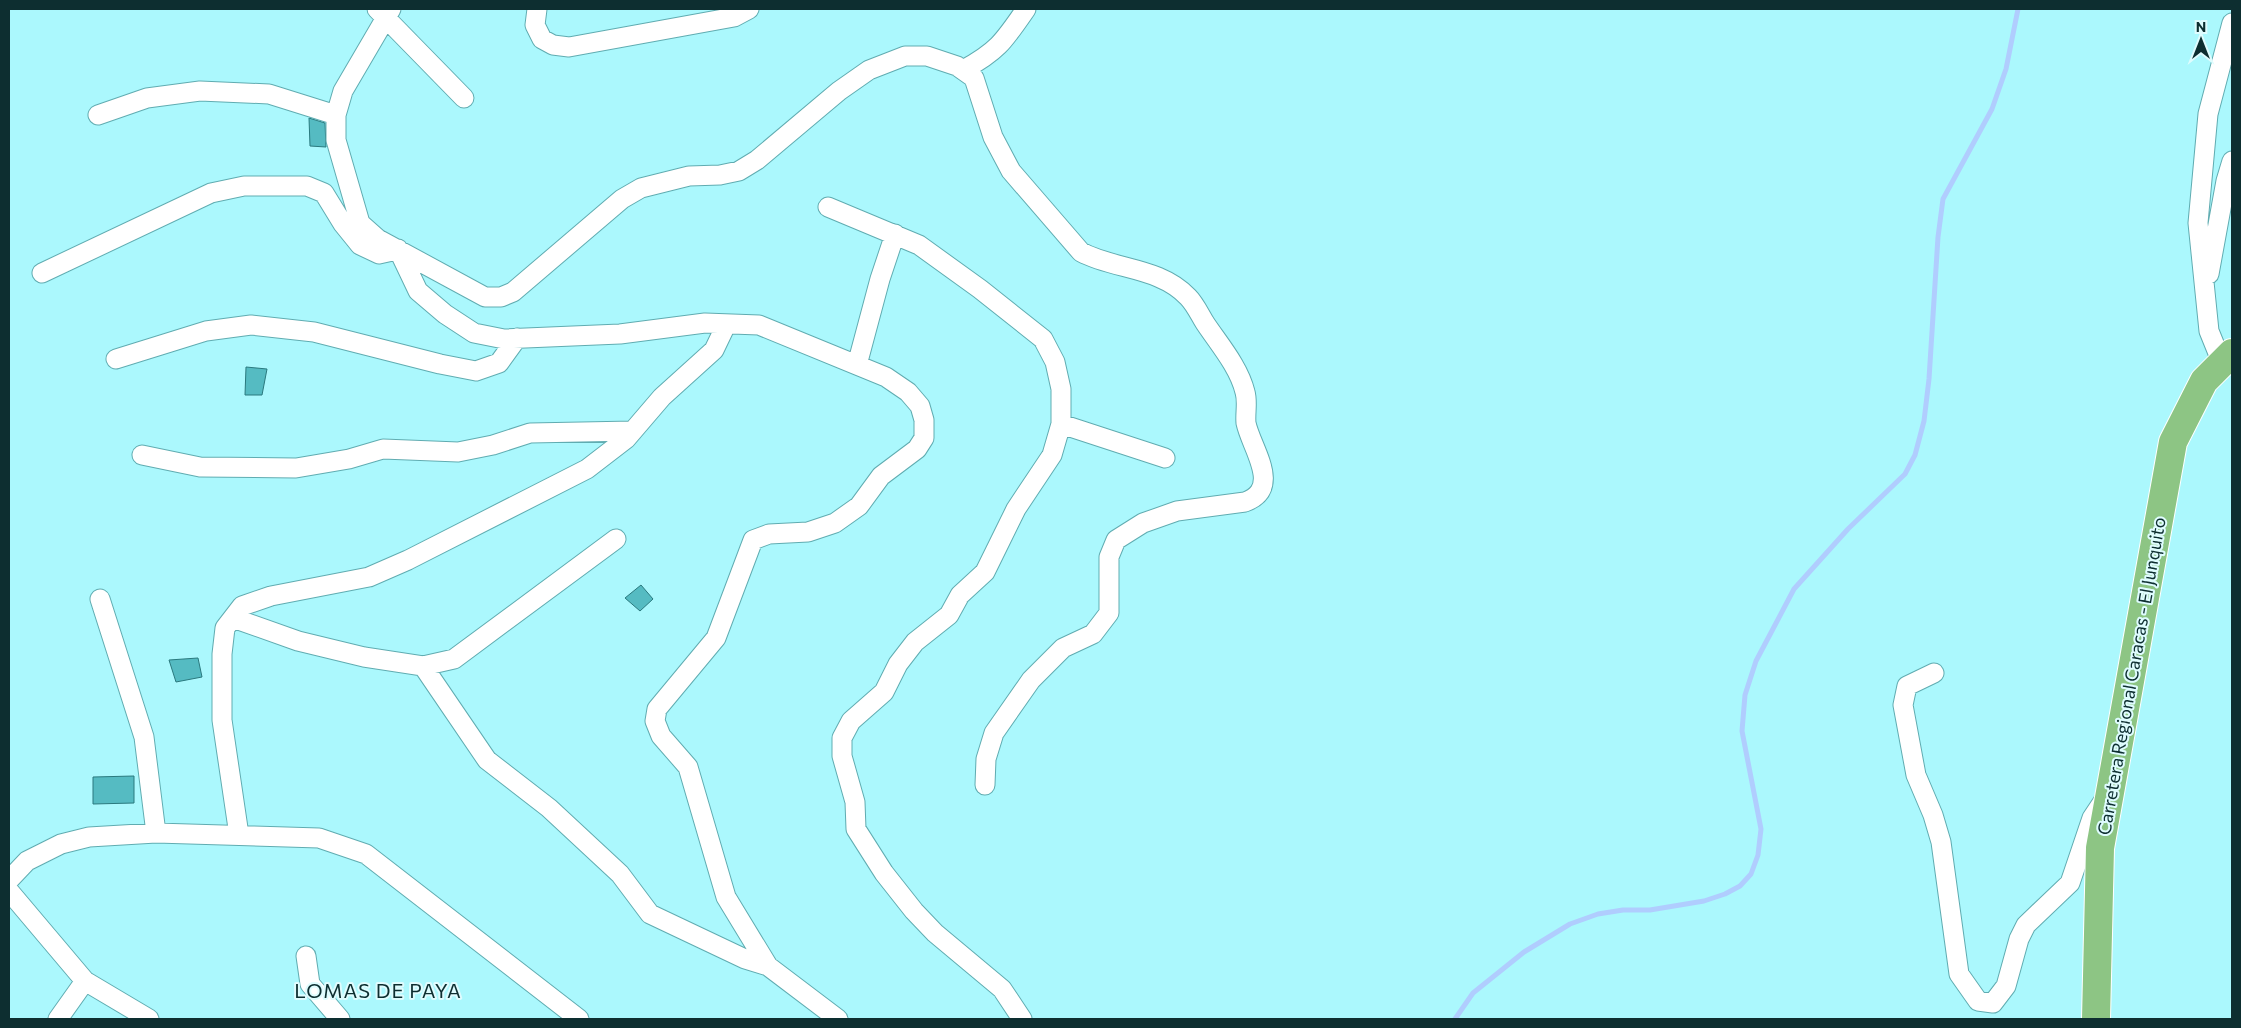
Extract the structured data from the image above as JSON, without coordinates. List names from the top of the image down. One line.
{"streets":{"main road":["Carretera Regional Caracas - El Junquito"]},"districts":["LOMAS DE PAYA"],"north":"top"}
